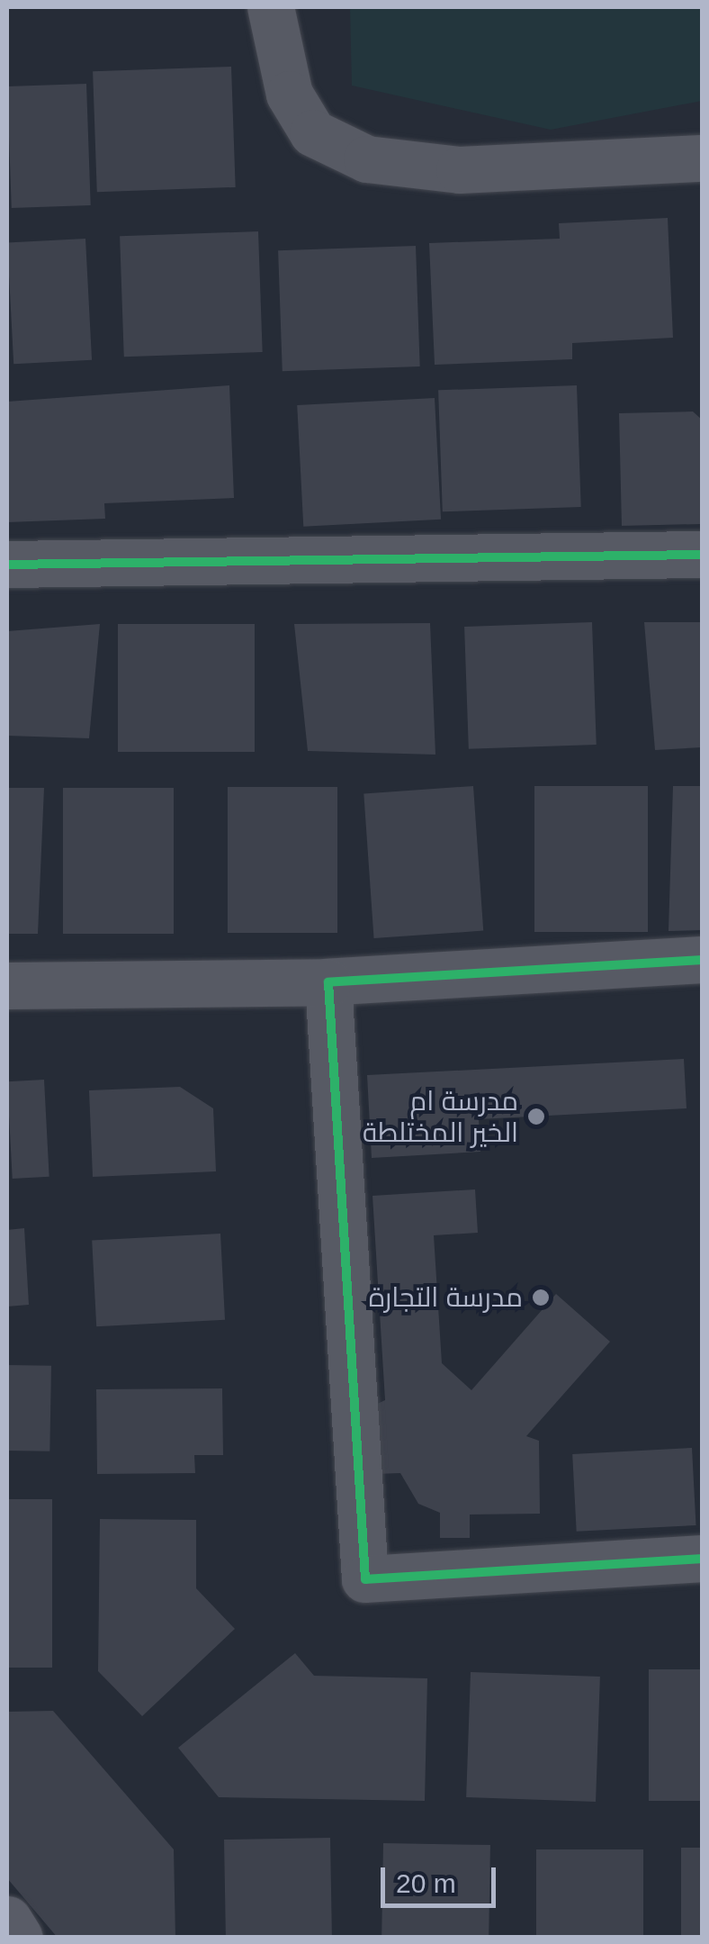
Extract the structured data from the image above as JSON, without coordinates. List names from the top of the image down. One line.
{"places":["مدرسة ام الخير المختلطة","مدرسة التجارة"],"scale_bar":"20 m"}
